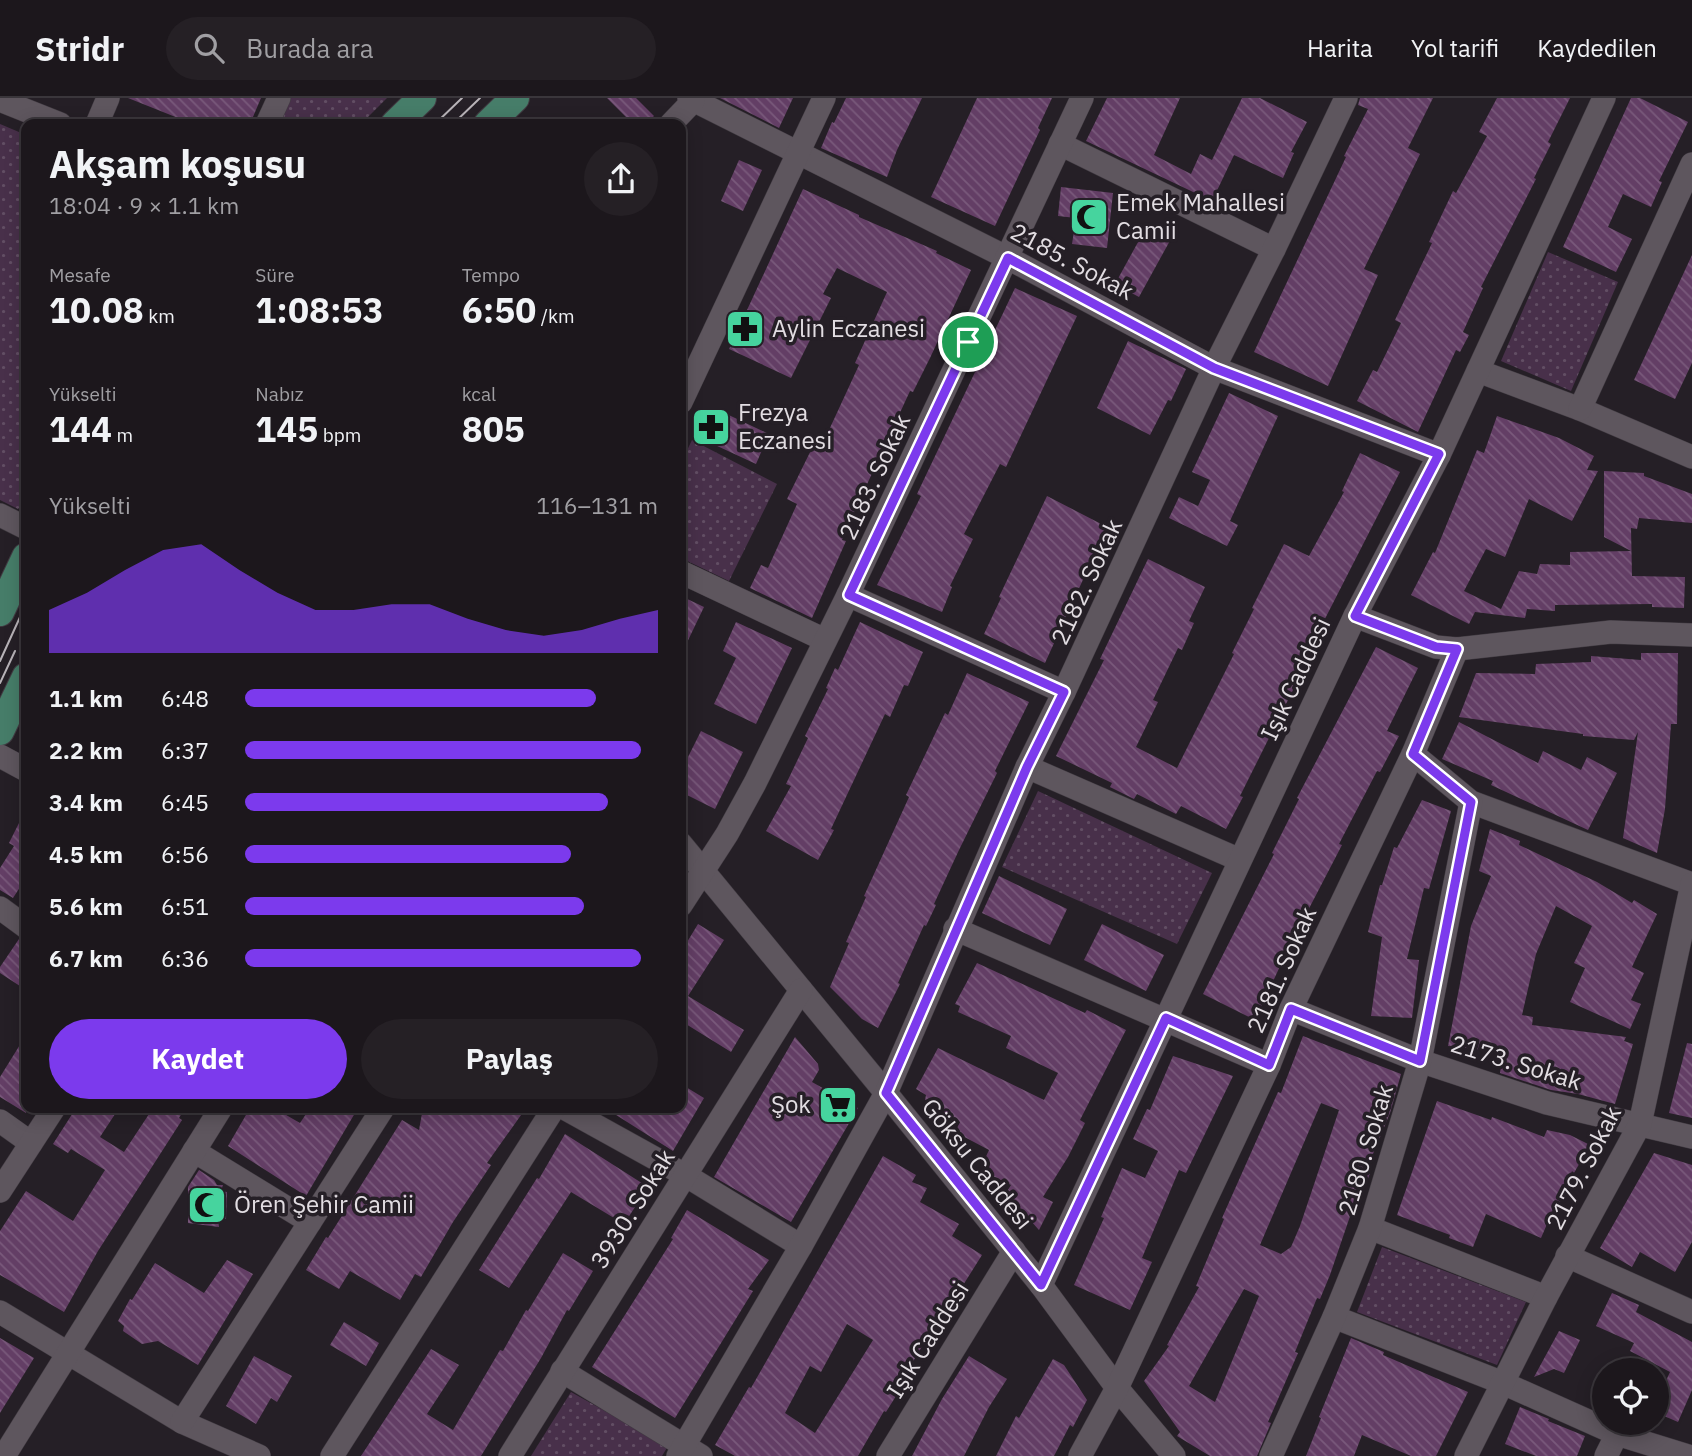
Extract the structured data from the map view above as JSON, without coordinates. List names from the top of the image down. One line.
{"streets":{"street":["2185. Sokak","2183. Sokak","2182. Sokak","Işık Caddesi","2181. Sokak","2173. Sokak","2180. Sokak","Göksu Caddesi","2179. Sokak","3930. Sokak"]},"crossings":[["2185. Sokak","2183. Sokak"],["2185. Sokak","2182. Sokak"],["2185. Sokak","Işık Caddesi"],["2183. Sokak","Göksu Caddesi"],["2182. Sokak","Göksu Caddesi"],["Işık Caddesi","Göksu Caddesi"],["2181. Sokak","2173. Sokak"],["2181. Sokak","Göksu Caddesi"],["2173. Sokak","2180. Sokak"],["2173. Sokak","2179. Sokak"],["Göksu Caddesi","3930. Sokak"]],"places":{"mosque":["Emek Mahallesi Camii","Ören Şehir Camii"],"pharmacy":["Aylin Eczanesi","Frezya Eczanesi"],"supermarket":["Şok"]},"page":{"header":"Stridr","search":"Burada ara","nav":["Harita","Yol tarifi","Kaydedilen"],"heading":["Akşam koşusu","18:04 · 9 × 1.1 km"],"stats":[["Mesafe","10.08 km"],["Süre","1:08:53"],["Tempo","6:50 /km"],["Yükselti","144 m"],["Nabız","145 bpm"],["kcal","805"]],"chart":["Yükselti","116–131 m"],"list":[{"name":"1.1 km","note":"6:48"},{"name":"2.2 km","note":"6:37"},{"name":"3.4 km","note":"6:45"},{"name":"4.5 km","note":"6:56"},{"name":"5.6 km","note":"6:51"},{"name":"6.7 km","note":"6:36"}],"buttons":["Kaydet","Paylaş"]}}
